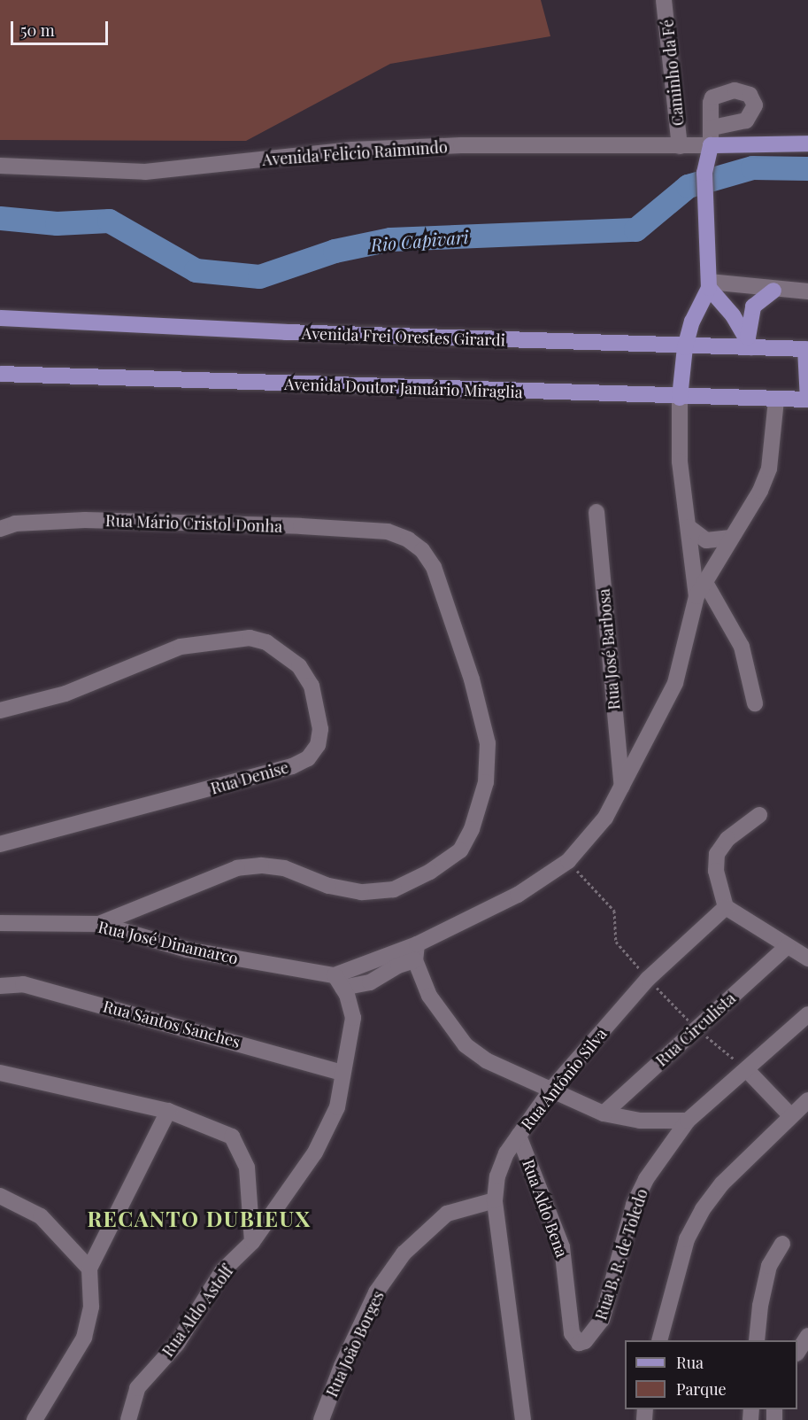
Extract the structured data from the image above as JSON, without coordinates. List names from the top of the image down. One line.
{"streets":{"main road":["Avenida Frei Orestes Girardi","Avenida Doutor Januário Miraglia"],"street":["Caminho da Fé","Avenida Felicio Raimundo","Rua Mário Cristol Donha","Rua José Barbosa","Rua Denise","Rua José Dinamarco","Rua Santos Sanches","Rua Circulista","Rua Antônio Silva","Rua Aldo Bena","Rua B. R. de Toledo","Rua Aldo Astolf","Rua João Borges"]},"crossings":[["Caminho da Fé","Avenida Felicio Raimundo"],["Rua Mário Cristol Donha","Rua José Dinamarco"],["Rua José Dinamarco","Rua Aldo Astolf"],["Rua Santos Sanches","Rua Aldo Astolf"],["Rua Antônio Silva","Rua Aldo Bena"],["Rua Antônio Silva","Rua João Borges"],["Rua Aldo Bena","Rua B. R. de Toledo"]],"districts":["RECANTO DUBIEUX"],"water":["Rio Capivari"],"legend":["Rua","Parque"],"scale_bar":"50 m"}
